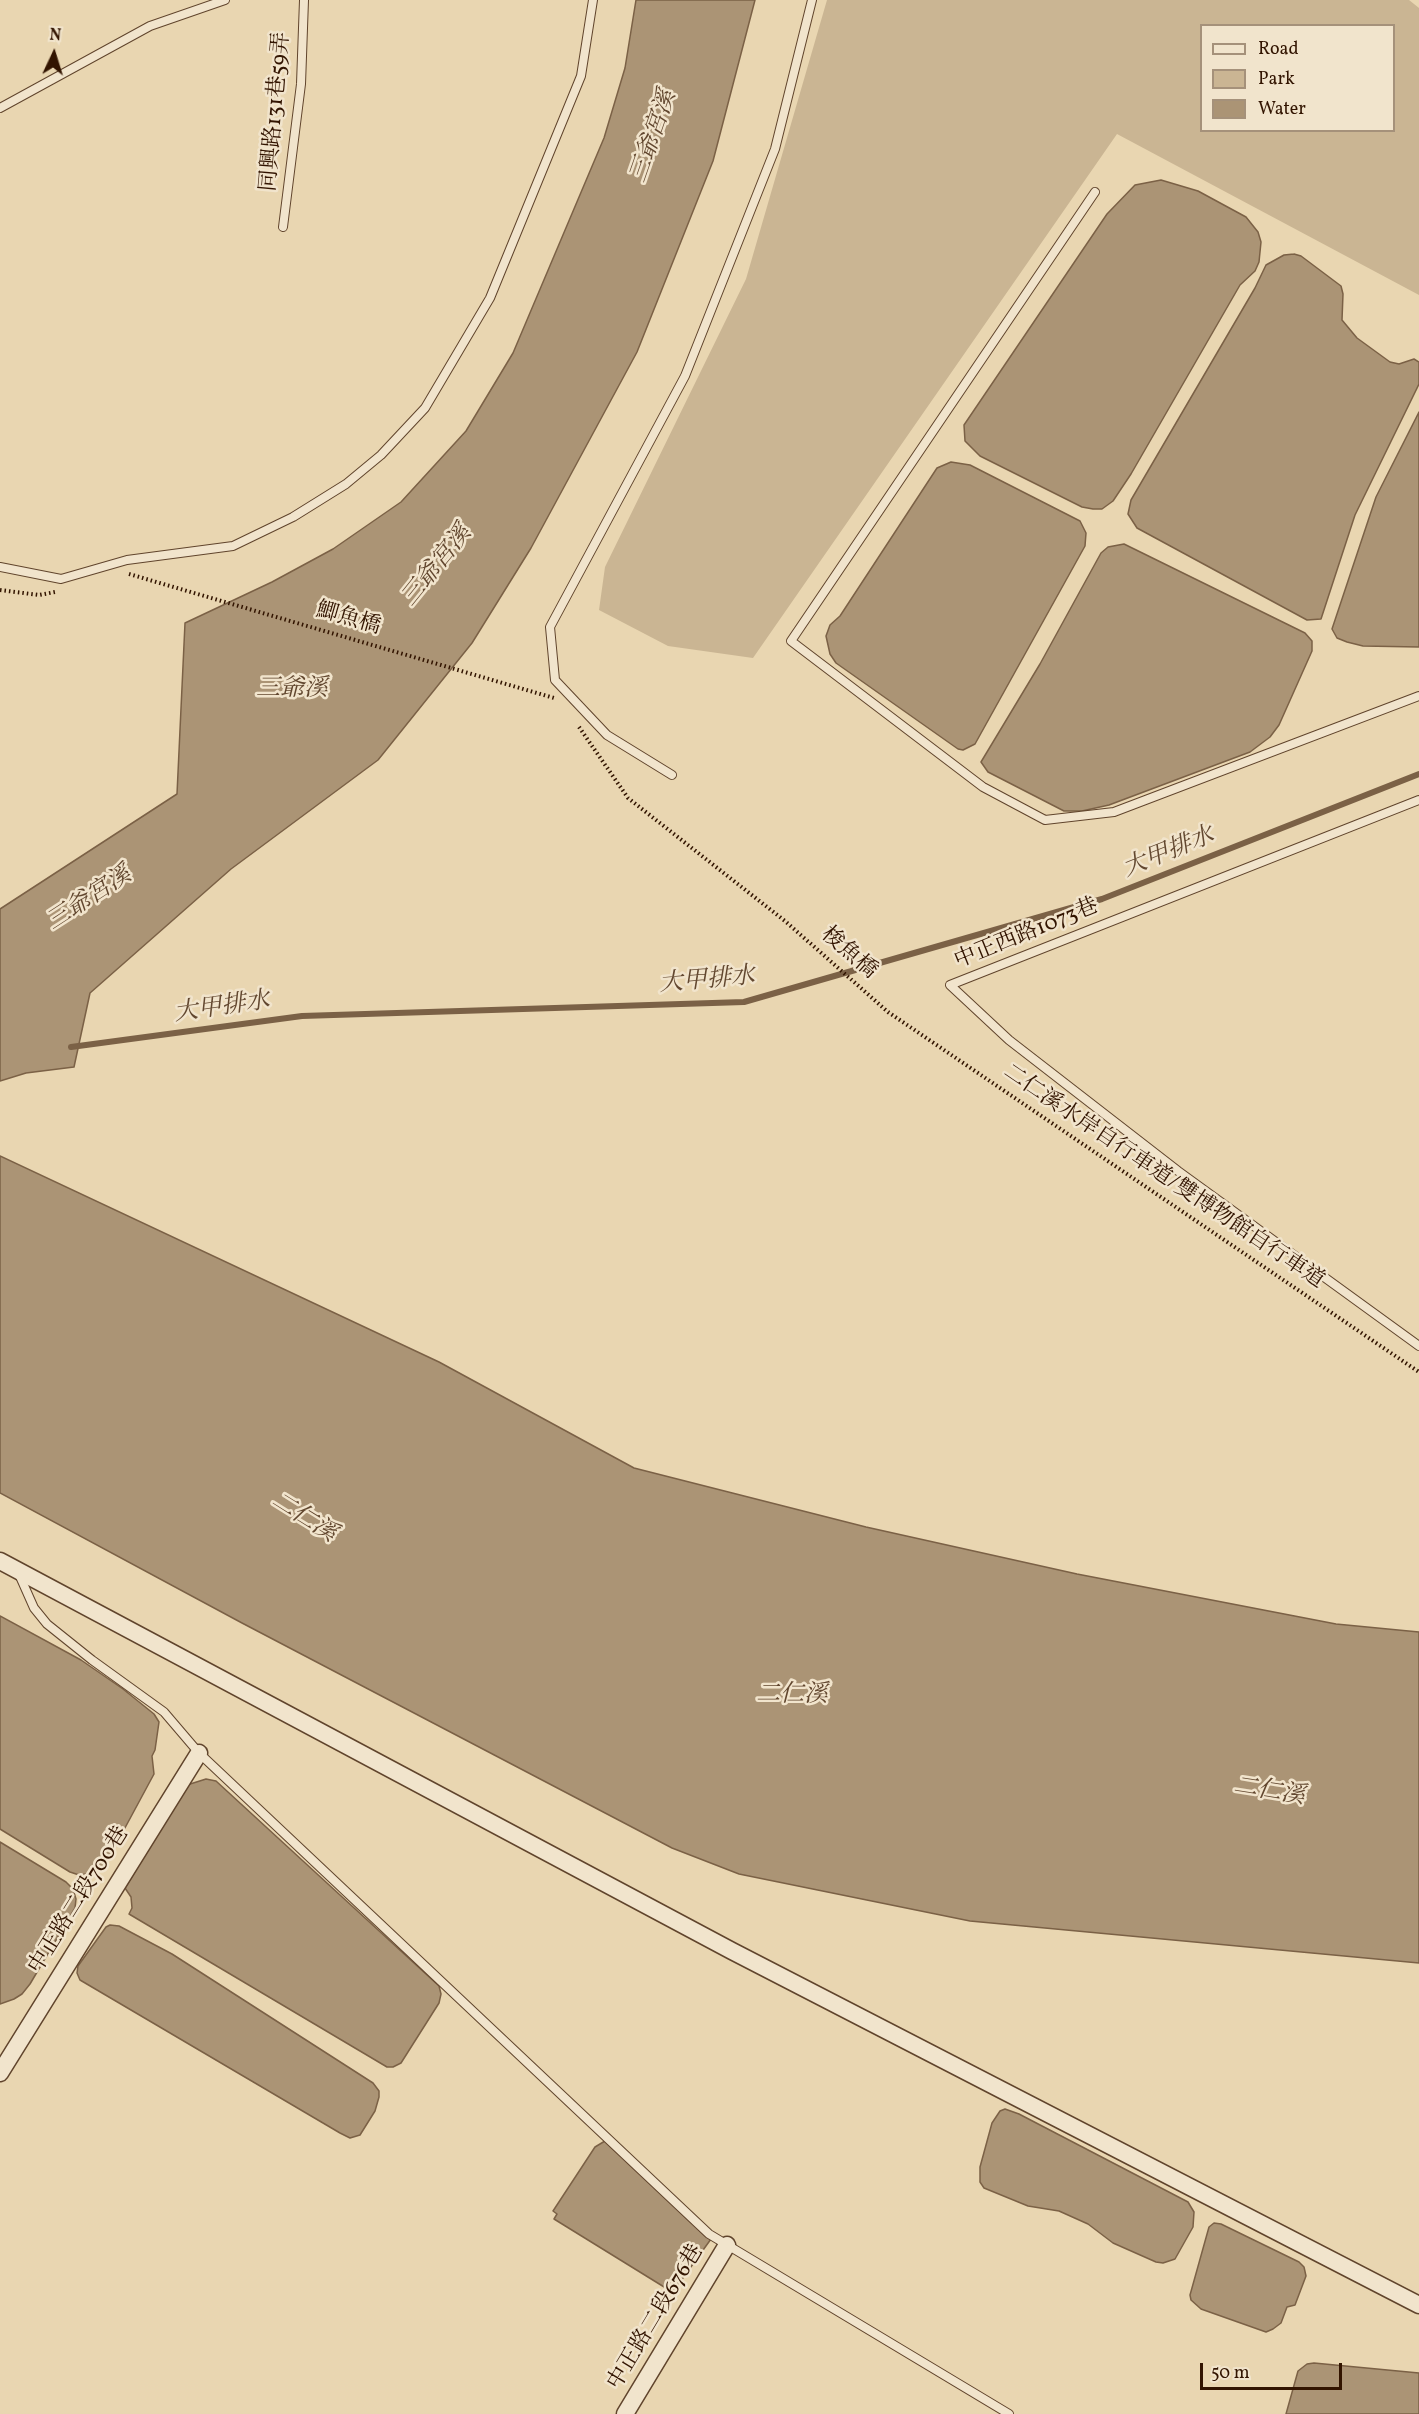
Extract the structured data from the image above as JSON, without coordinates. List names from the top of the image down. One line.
{"streets":{"street":["中正路二段700巷","中正路二段676巷"],"lane":["同興路131巷59弄","中正西路1073巷"],"path":["鯽魚橋","梭魚橋","二仁溪水岸自行車道/雙博物館自行車道"]},"crossings":[["梭魚橋","二仁溪水岸自行車道/雙博物館自行車道"]],"water":["三爺宮溪","三爺溪","大甲排水","二仁溪"],"legend":["Road","Park","Water"],"scale_bar":"50 m","north":"top"}
